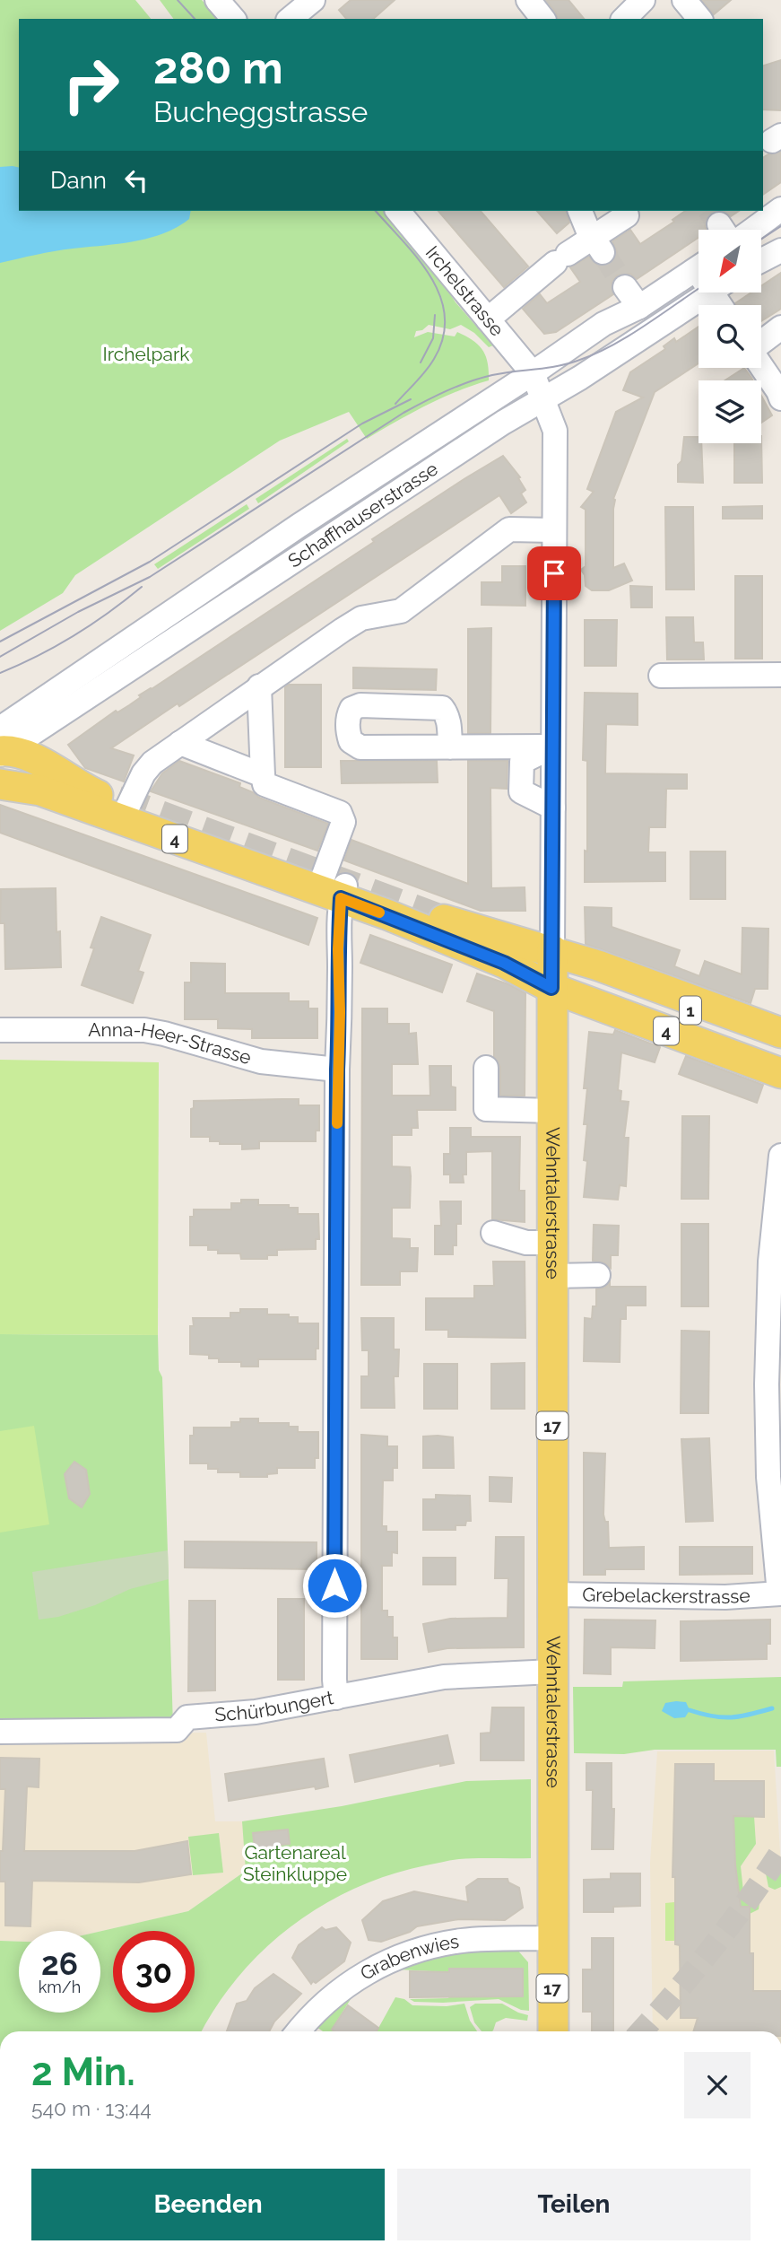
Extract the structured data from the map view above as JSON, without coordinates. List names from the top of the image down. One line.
{"streets":{"main road":["4","1","Wehntalerstrasse","17"],"street":["Irchelstrasse","Schaffhauserstrasse","Anna-Heer-Strasse","Grebelackerstrasse","Schürbungert","Grabenwies"]},"crossings":[["Irchelstrasse","Schaffhauserstrasse"],["Irchelstrasse","Wehntalerstrasse"],["Schaffhauserstrasse","4"],["Schaffhauserstrasse","Wehntalerstrasse"],["4","Wehntalerstrasse"],["Wehntalerstrasse","Grebelackerstrasse"],["Wehntalerstrasse","Schürbungert"],["Wehntalerstrasse","Grabenwies"]],"parks":["Irchelpark","Gartenareal Steinkluppe"],"north":"bottom left","page":{"turn":["280 m","Bucheggstrasse"],"then":"Dann","speed":"26 km/h","limit":"30","heading":["2 Min.","540 m · 13:44"],"buttons":["Beenden","Teilen"]}}
